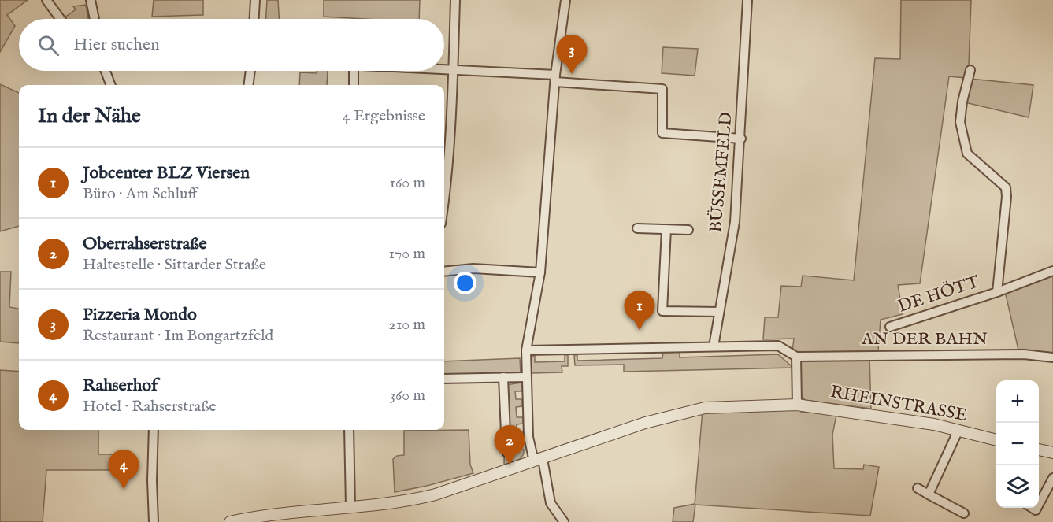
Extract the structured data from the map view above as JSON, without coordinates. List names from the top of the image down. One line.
{"streets":{"street":["BÜSSEMFELD","DE HÖTT","AN DER BAHN","RHEINSTRASSE"]},"page":{"search":"Hier suchen","pins":["3","1","2","4"],"heading":["In der Nähe","4 Ergebnisse"],"list":[{"mark":"1","name":"Jobcenter BLZ Viersen","note":"Büro · Am Schluff","value":"160 m"},{"mark":"2","name":"Oberrahserstraße","note":"Haltestelle · Sittarder Straße","value":"170 m"},{"mark":"3","name":"Pizzeria Mondo","note":"Restaurant · Im Bongartzfeld","value":"210 m"},{"mark":"4","name":"Rahserhof","note":"Hotel · Rahserstraße","value":"360 m"}],"map_buttons":["+","−"]}}
